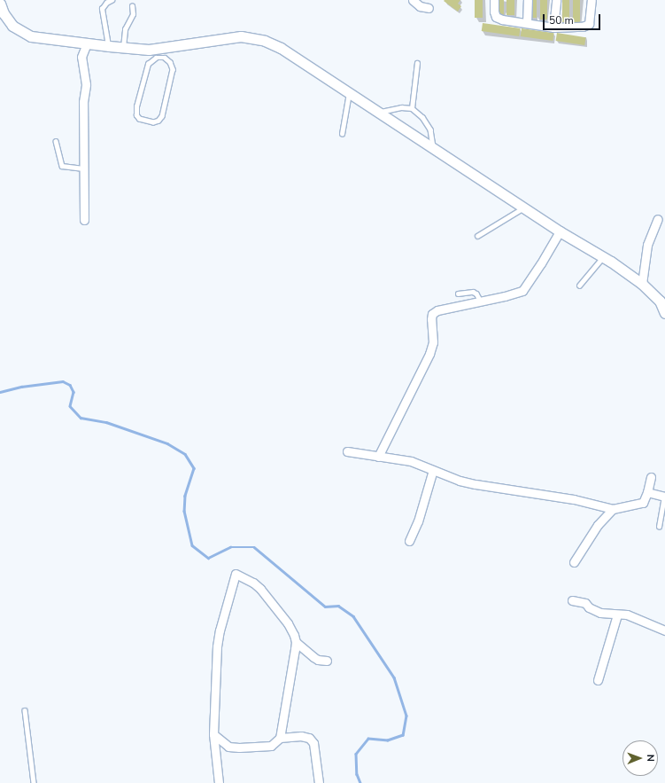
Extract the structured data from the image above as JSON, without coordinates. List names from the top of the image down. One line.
{"scale_bar":"50 m","north":"right"}
